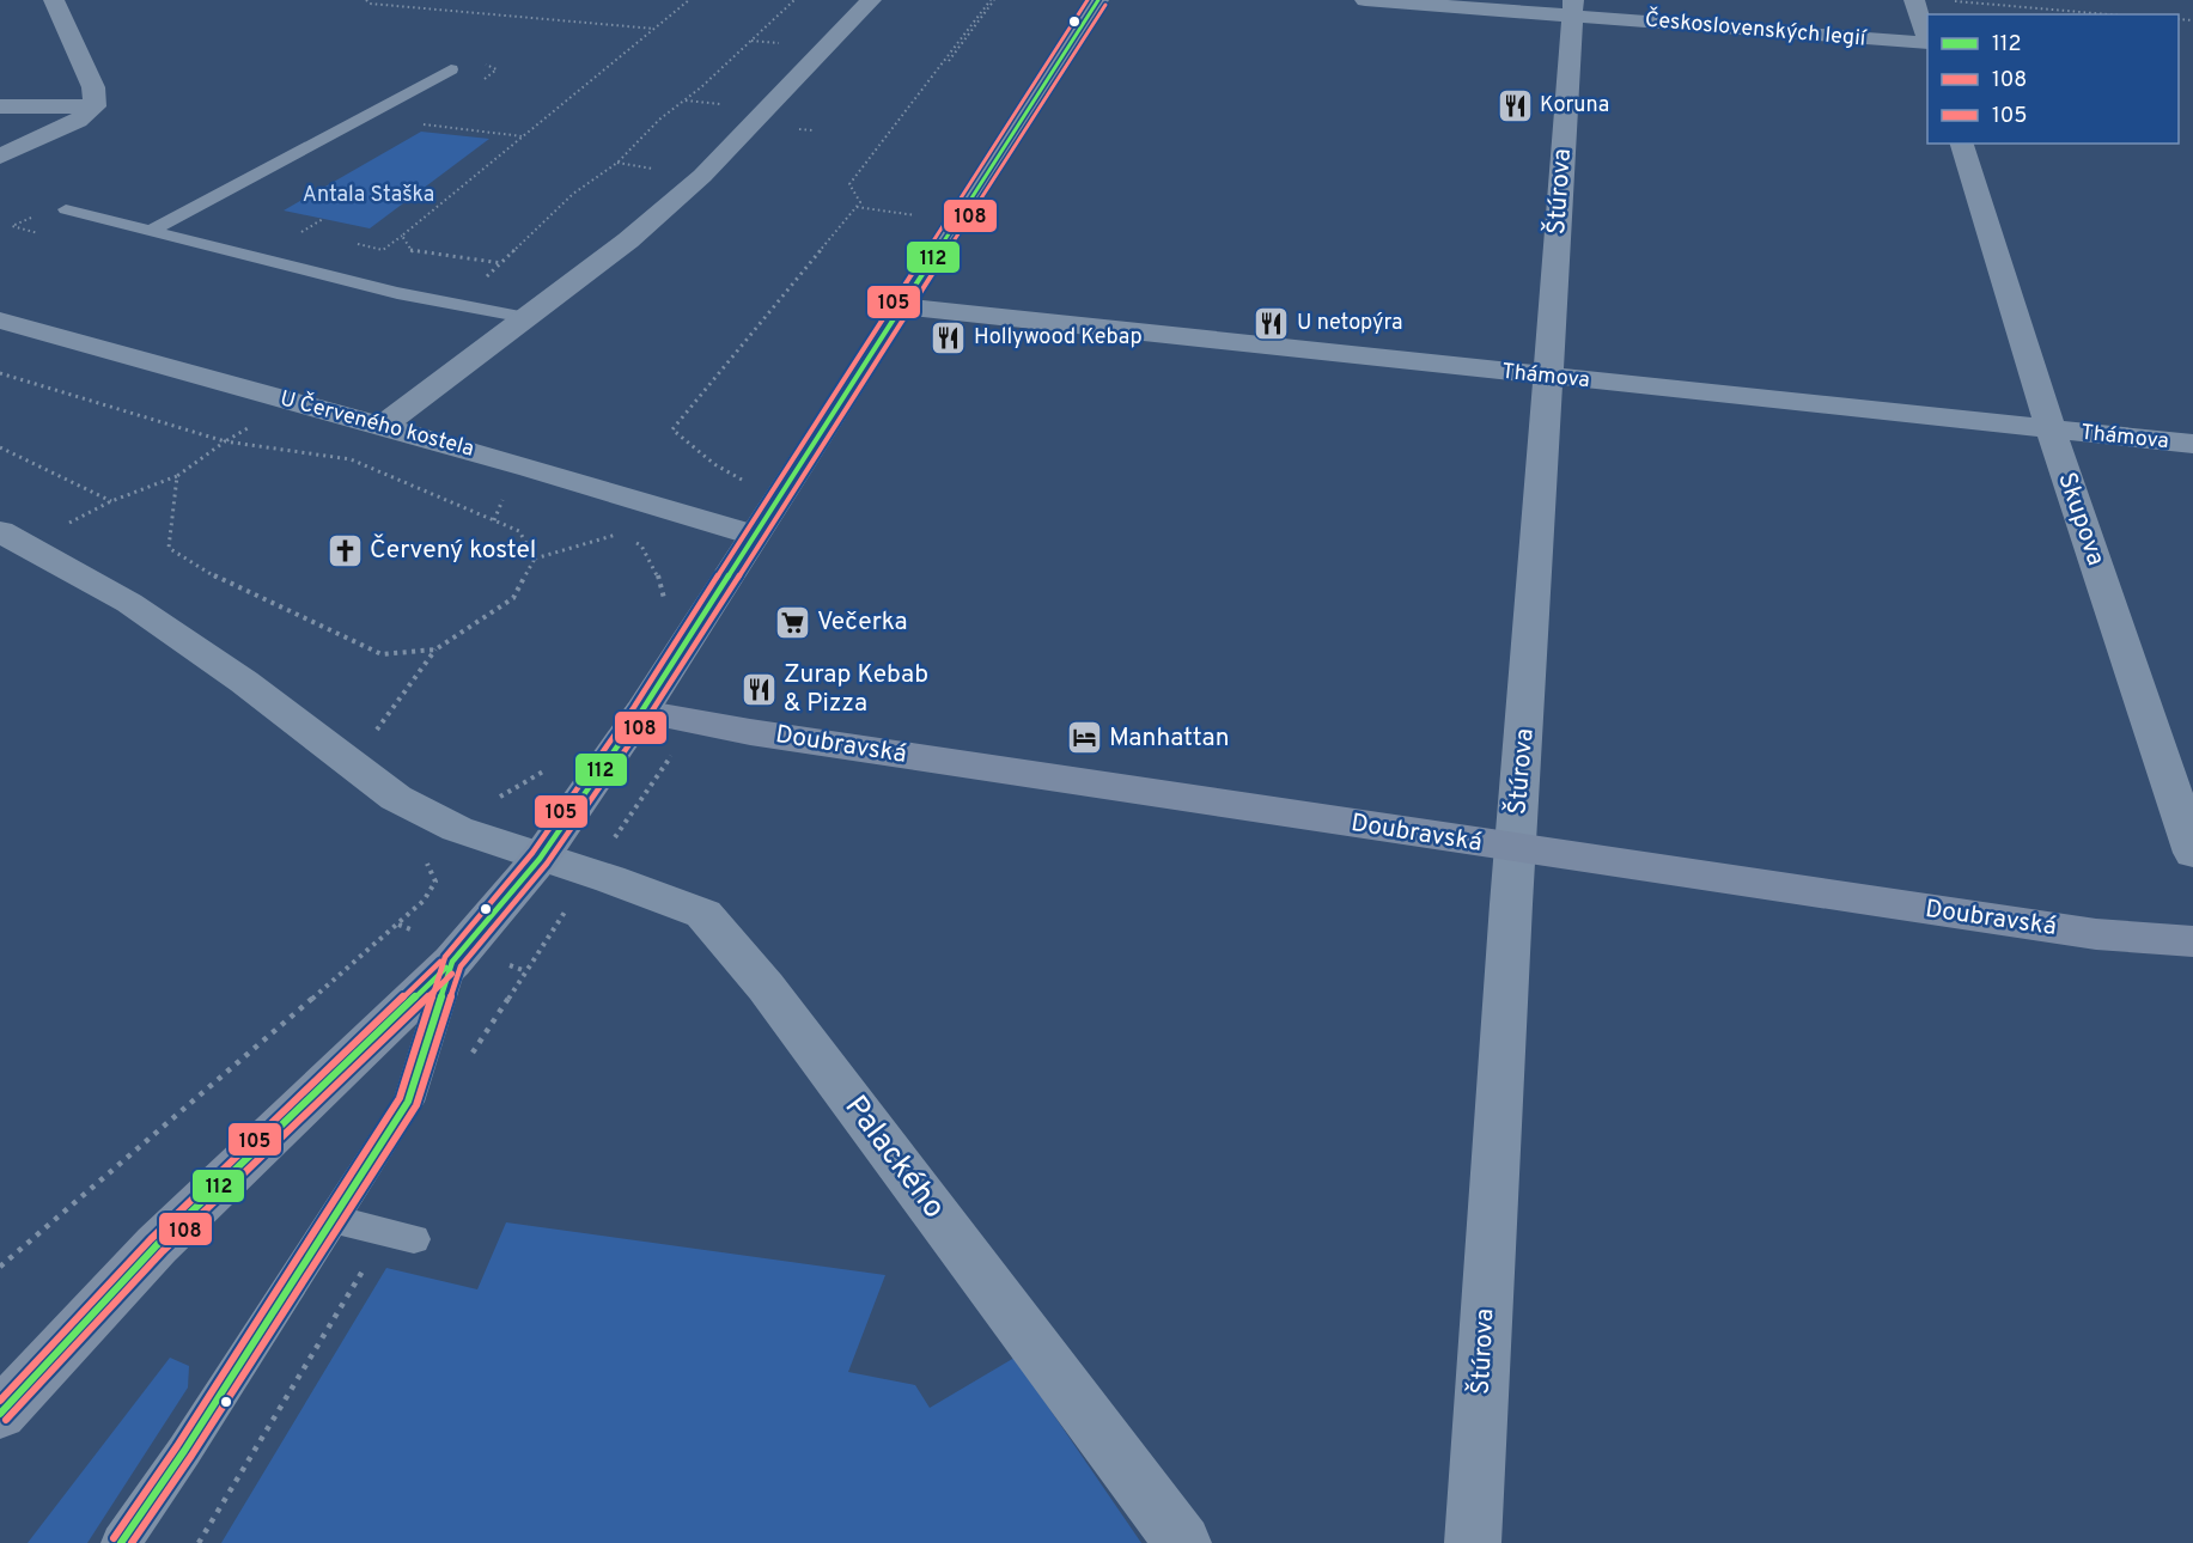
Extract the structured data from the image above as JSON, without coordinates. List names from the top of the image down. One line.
{"streets":{"street":["Československých legií","Štúrova","Thámova","U Červeného kostela","Skupova","Doubravská","Palackého"]},"crossings":[["Československých legií","Štúrova"],["Štúrova","Thámova"],["Štúrova","Doubravská"],["Thámova","Skupova"]],"parks":["Antala Staška"],"places":{"restaurant":["Koruna","U netopýra","Hollywood Kebap","Zurap Kebab & Pizza"],"church":["Červený kostel"],"supermarket":["Večerka"],"hotel":["Manhattan"]},"lines":["transit line 112","transit line 105","transit line 108"],"legend":["112","108","105"]}
